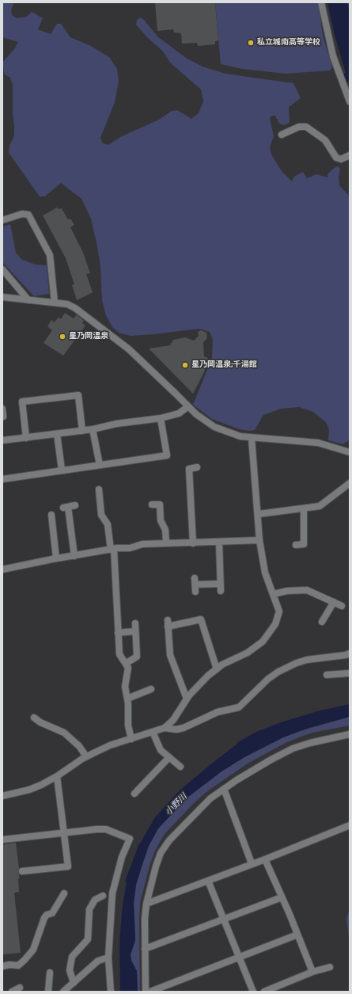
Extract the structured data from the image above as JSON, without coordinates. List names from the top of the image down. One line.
{"water":["小野川"],"places":["私立城南高等学校","星乃岡温泉","星乃岡温泉;千湯館"]}
